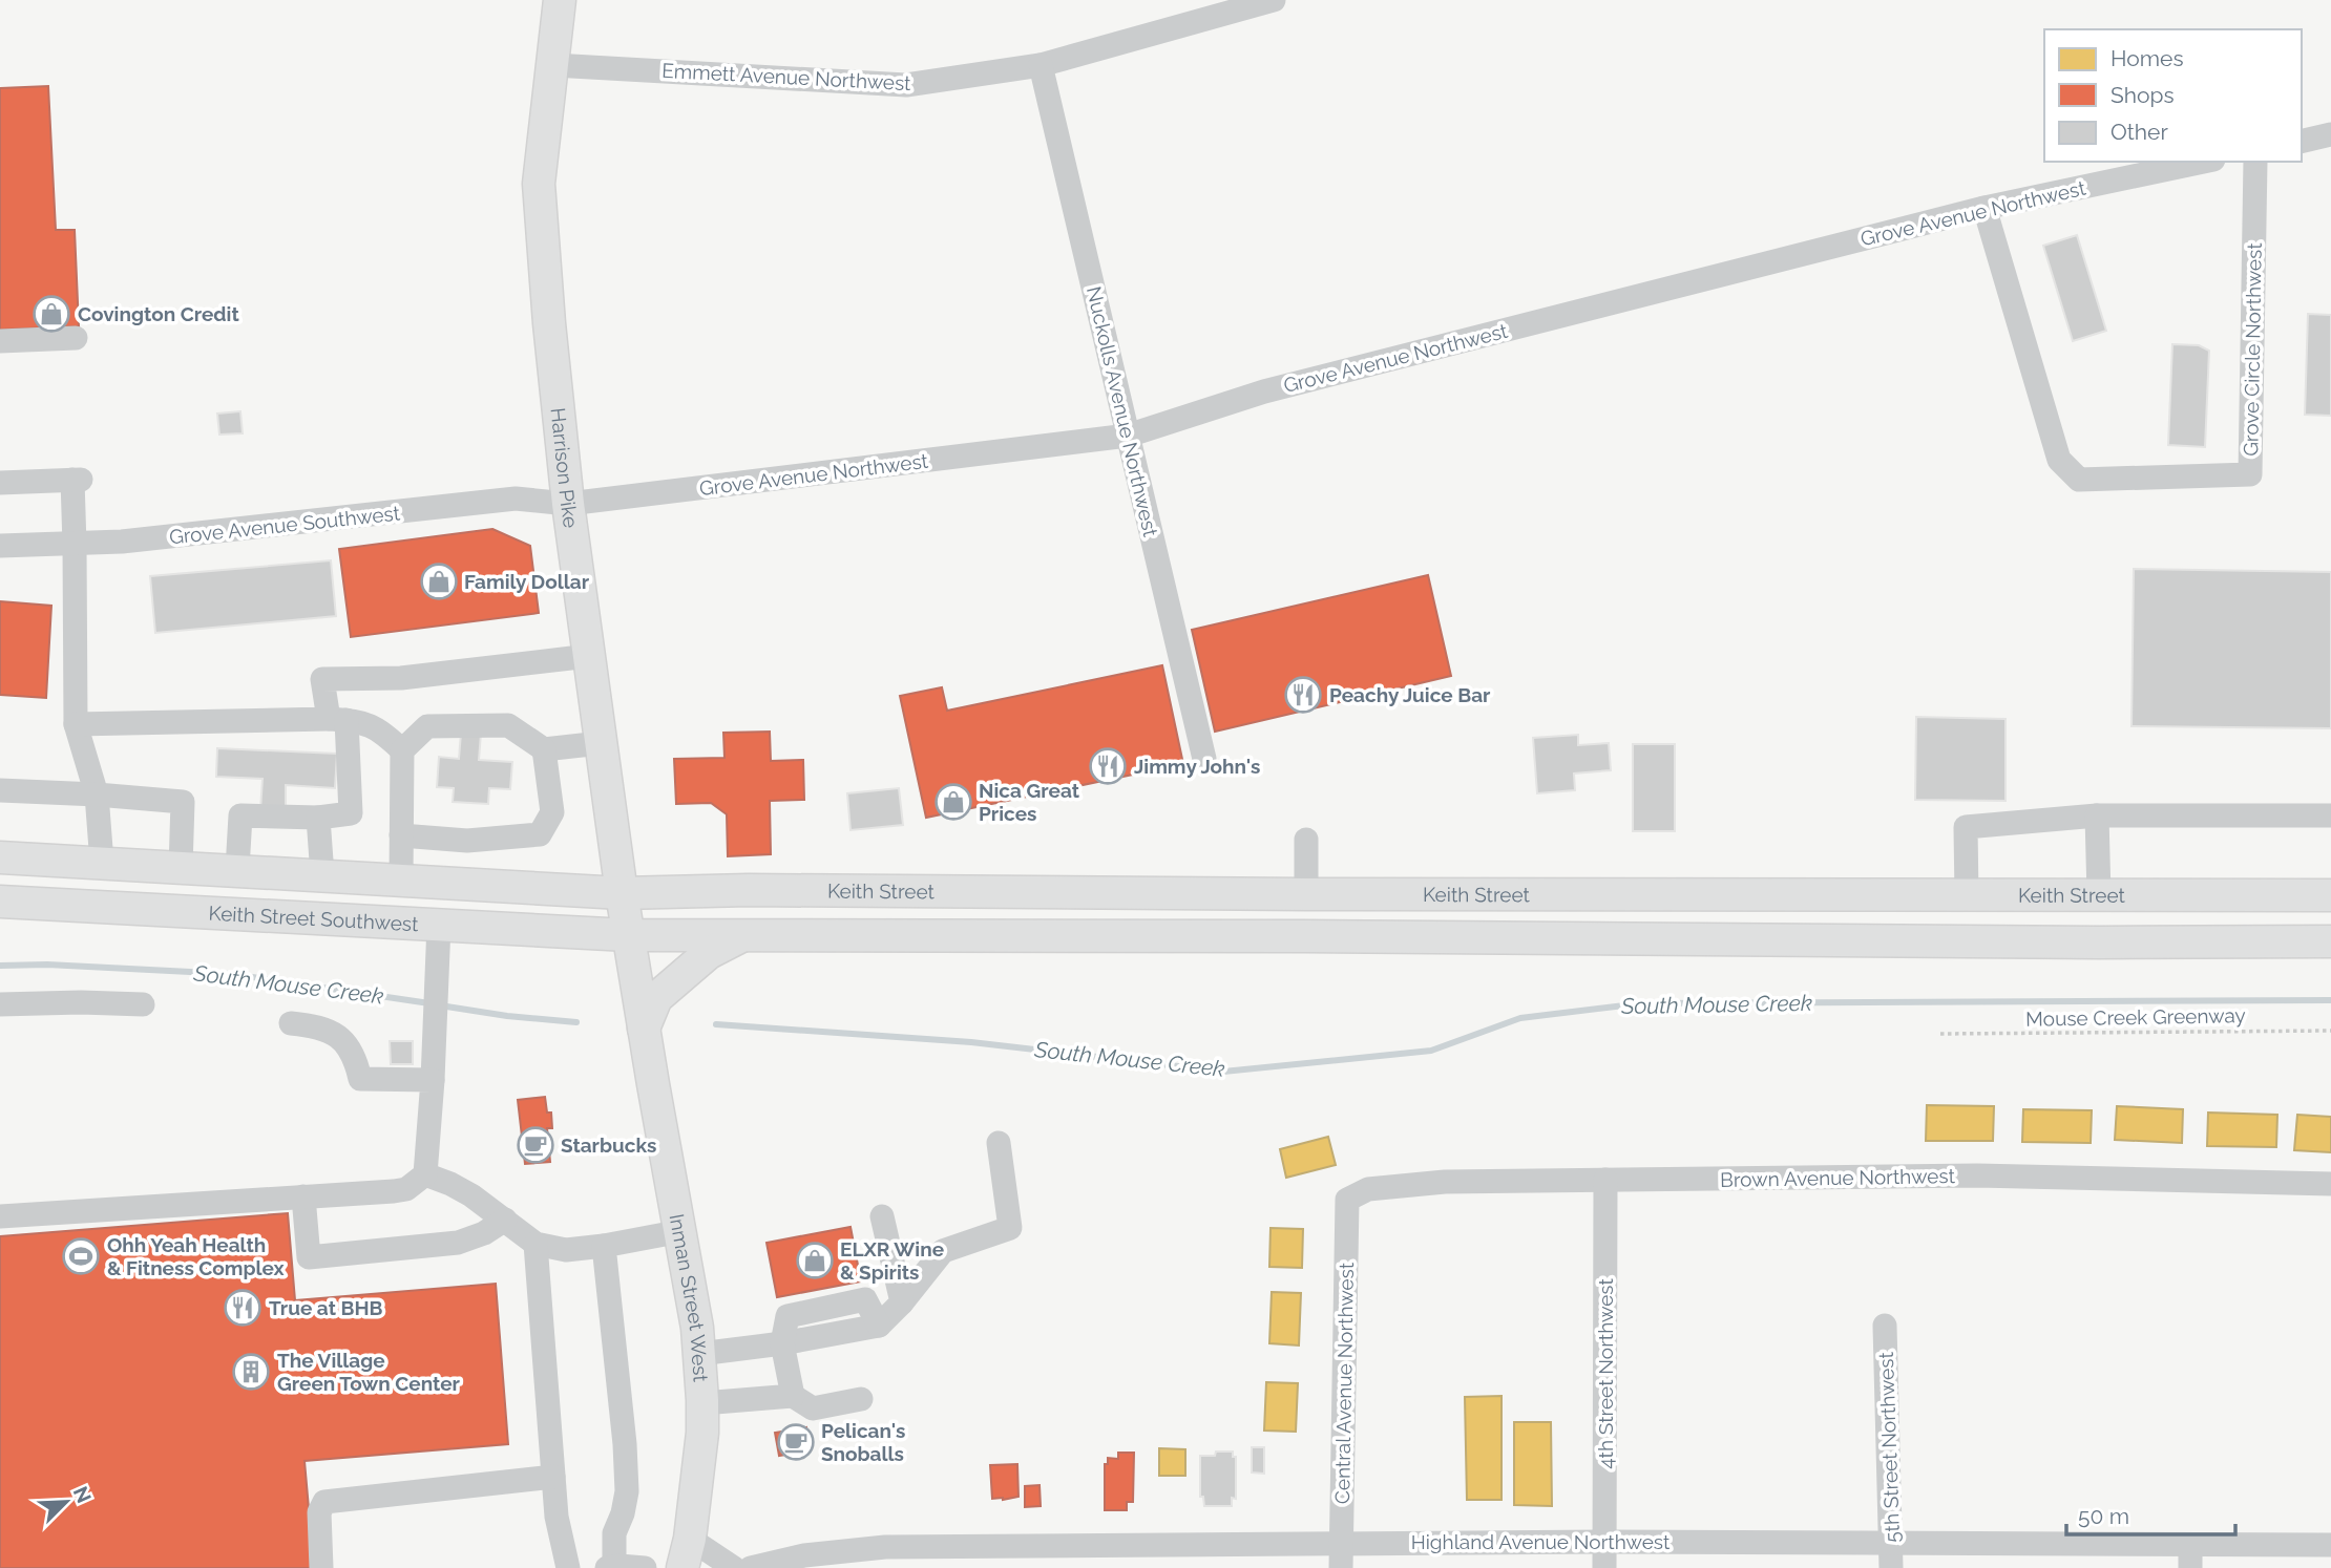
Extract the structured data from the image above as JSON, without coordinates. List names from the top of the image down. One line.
{"streets":{"main road":["Harrison Pike","Keith Street","Keith Street Southwest","Inman Street West"],"street":["Emmett Avenue Northwest","Grove Avenue Northwest","Grove Circle Northwest","Nuckolls Avenue Northwest","Grove Avenue Southwest","Brown Avenue Northwest","4th Street Northwest","Central Avenue Northwest","5th Street Northwest","Highland Avenue Northwest"],"path":["Mouse Creek Greenway"]},"crossings":[["Emmett Avenue Northwest","Nuckolls Avenue Northwest"],["Emmett Avenue Northwest","Harrison Pike"],["Grove Avenue Northwest","Grove Circle Northwest"],["Grove Avenue Northwest","Nuckolls Avenue Northwest"],["Grove Avenue Northwest","Harrison Pike"],["Grove Avenue Northwest","Grove Avenue Southwest"],["Harrison Pike","Grove Avenue Southwest"],["Harrison Pike","Keith Street"],["Harrison Pike","Keith Street Southwest"],["Harrison Pike","Inman Street West"],["Keith Street","Keith Street Southwest"],["Keith Street","Inman Street West"],["Keith Street Southwest","Inman Street West"],["Brown Avenue Northwest","4th Street Northwest"],["Brown Avenue Northwest","Central Avenue Northwest"],["4th Street Northwest","Highland Avenue Northwest"],["Central Avenue Northwest","Highland Avenue Northwest"],["5th Street Northwest","Highland Avenue Northwest"]],"water":["South Mouse Creek"],"places":{"shop":["Covington Credit","Family Dollar","Nica Great Prices","ELXR Wine & Spirits"],"restaurant":["Peachy Juice Bar","Jimmy John's","True at BHB"],"cafe":["Starbucks","Pelican's Snoballs"],"sports":["Ohh Yeah Health & Fitness Complex"],"building":["The Village Green Town Center"]},"legend":["Homes","Shops","Other"],"scale_bar":"50 m","north":"top right"}
